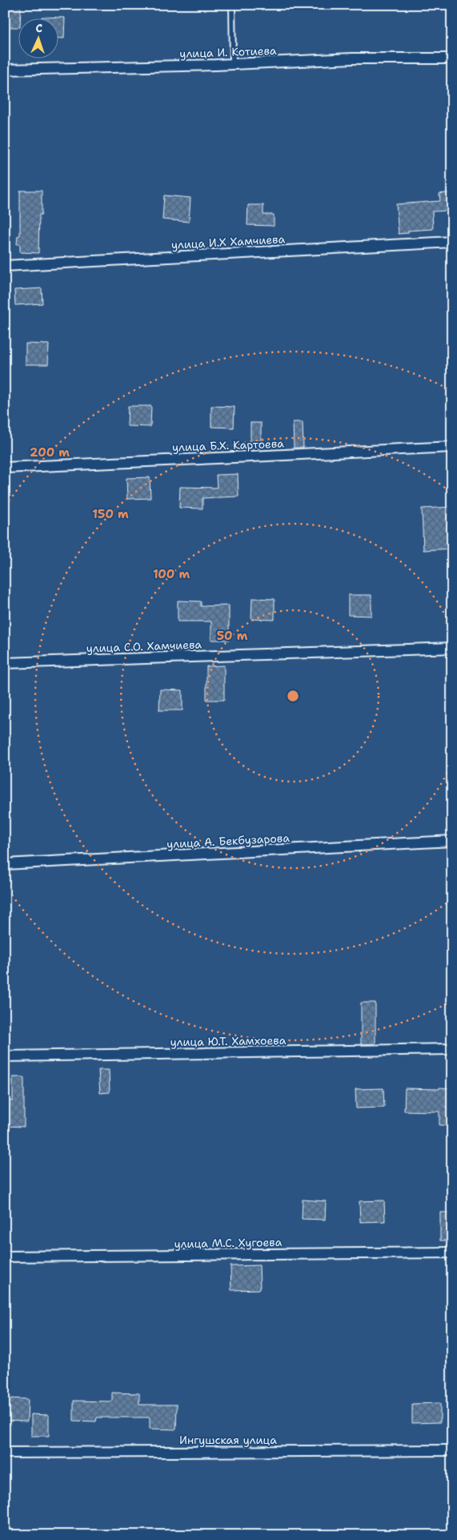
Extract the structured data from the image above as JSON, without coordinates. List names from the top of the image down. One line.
{"streets":{"street":["улица И. Котиева","улица И.Х Хамчиева","улица Б.Х. Картоева","улица С.О. Хамчиева","улица А. Бекбузарова","улица Ю.Т. Хамхоева","улица М.С. Хугоева","Ингушская улица"]},"north":"top","rings":["200 m","150 m","100 m","50 m"]}
